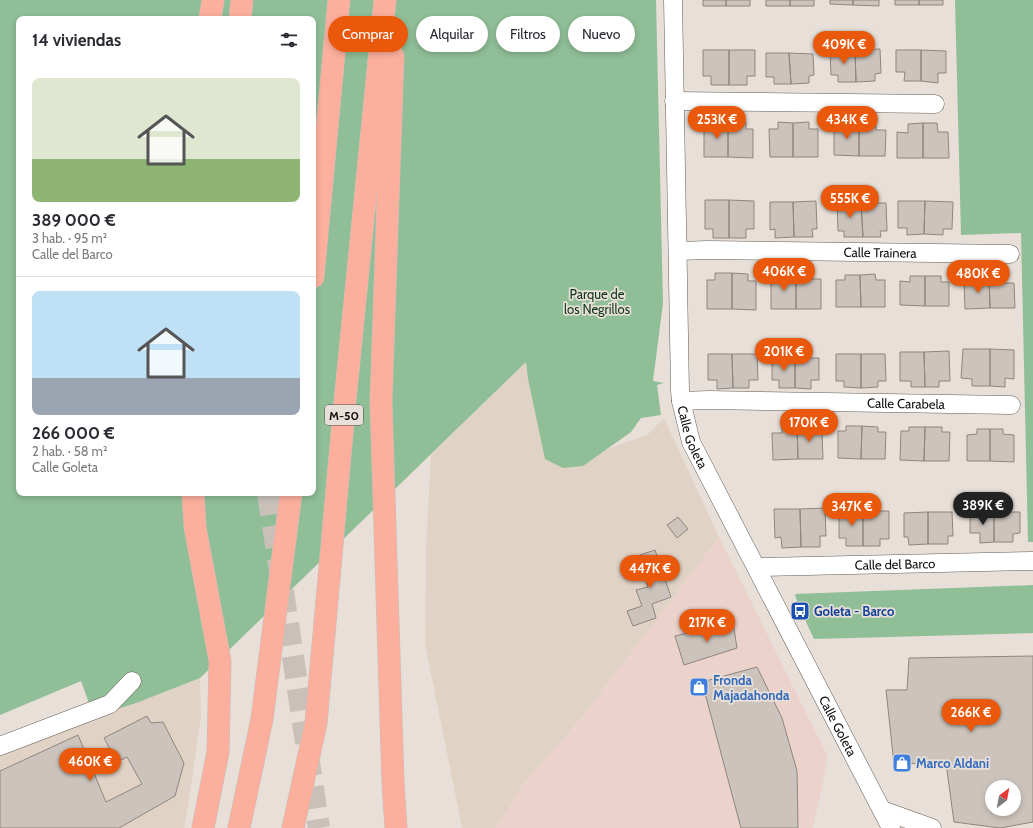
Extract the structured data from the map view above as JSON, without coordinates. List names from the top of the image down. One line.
{"streets":{"highway":["M-50"],"street":["Calle Trainera","Calle Carabela","Calle Goleta","Calle del Barco"]},"crossings":[["Calle Trainera","Calle Goleta"],["Calle Carabela","Calle Goleta"],["Calle Goleta","Calle del Barco"]],"parks":["Parque de los Negrillos"],"places":{"bus stop":["Goleta - Barco"],"shop":["Fronda Majadahonda","Marco Aldani"]},"north":"top right","page":{"chip":["Comprar","Alquilar","Filtros","Nuevo"],"heading":"14 viviendas","price":["409K €","253K €","434K €","555K €","406K €","480K €","201K €","170K €","389K €","347K €","447K €","217K €","266K €","460K €"],"list":[{"name":"389 000 €","note":"3 hab. · 95 m² · Calle del Barco"},{"name":"266 000 €","note":"2 hab. · 58 m² · Calle Goleta"}]}}
